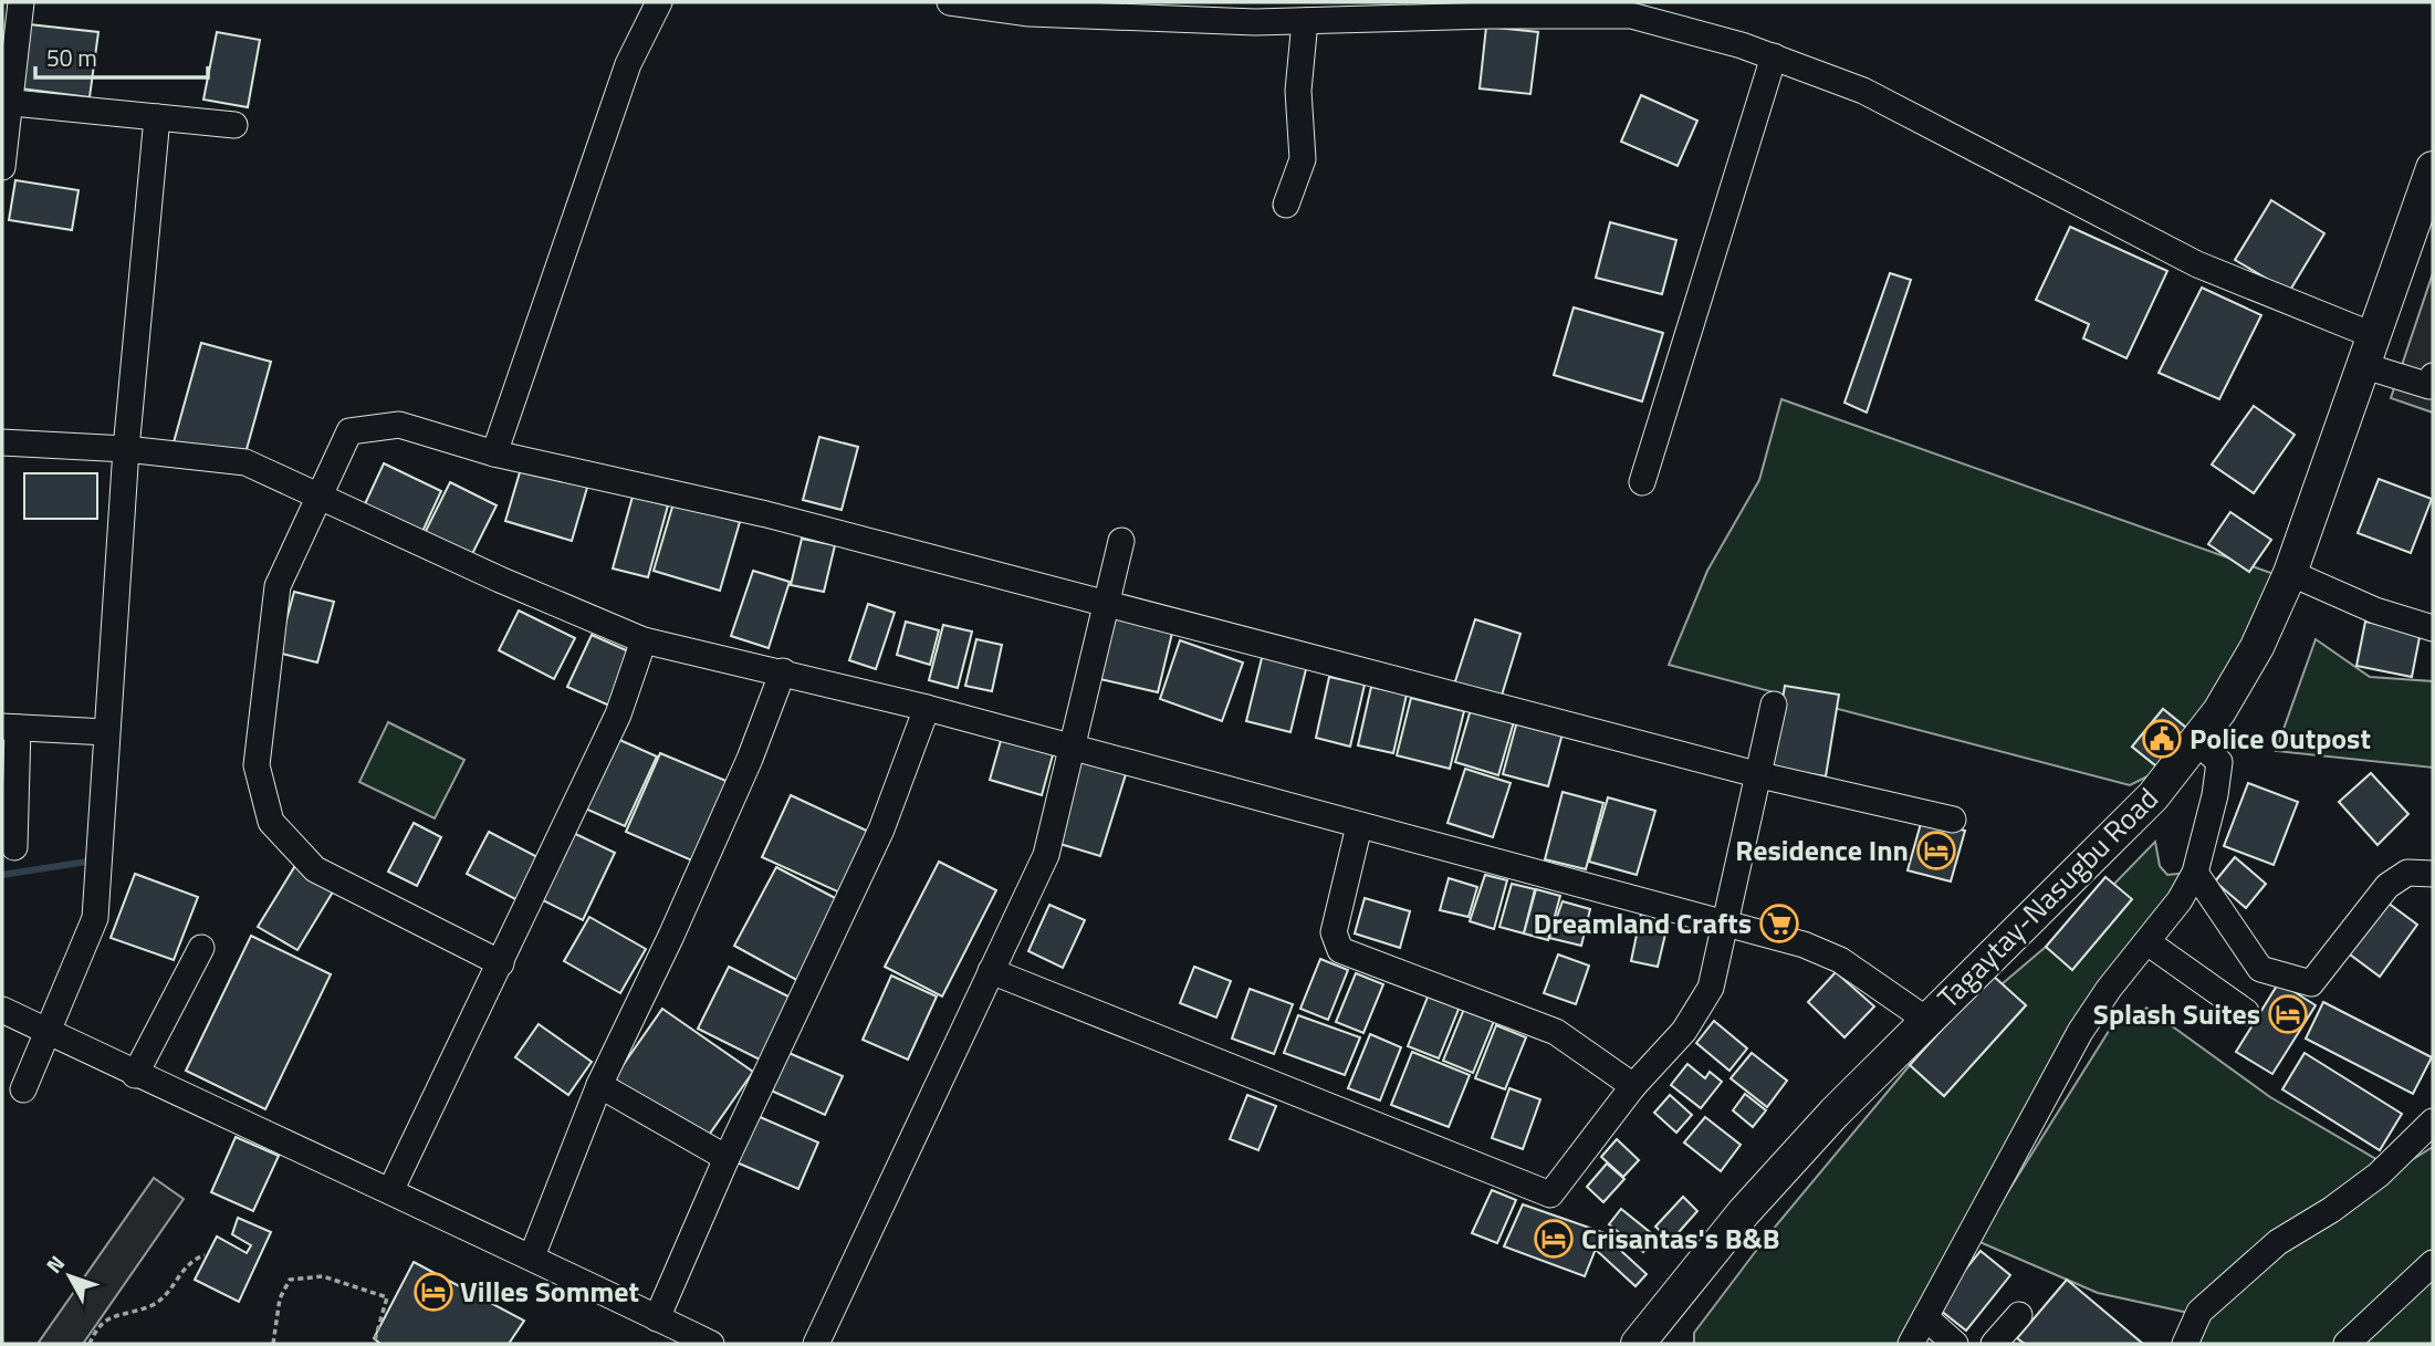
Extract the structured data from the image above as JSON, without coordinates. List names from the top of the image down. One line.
{"streets":{"main road":["Tagaytay-Nasugbu Road"]},"places":{"public building":["Police Outpost"],"hotel":["Residence Inn","Splash Suites","Crisantas's B&B","Villes Sommet"],"supermarket":["Dreamland Crafts"]},"scale_bar":"50 m","north":"top left"}
